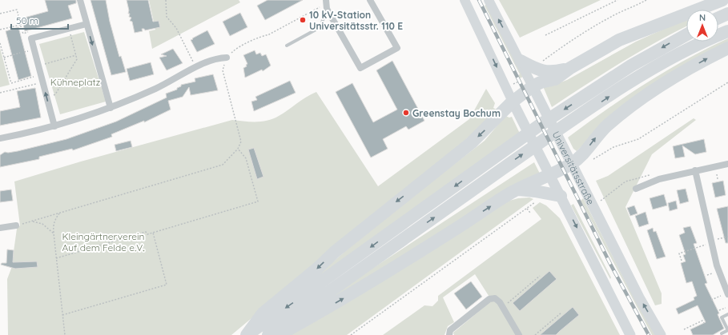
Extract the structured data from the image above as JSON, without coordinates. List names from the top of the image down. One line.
{"streets":{"main road":["Universitätsstraße"]},"parks":["Kühneplatz","Kleingärtnerverein Auf dem Felde e.V."],"places":["10 kV-Station Universitätsstr. 110 E","Greenstay Bochum"],"scale_bar":"50 m","north":"top"}
